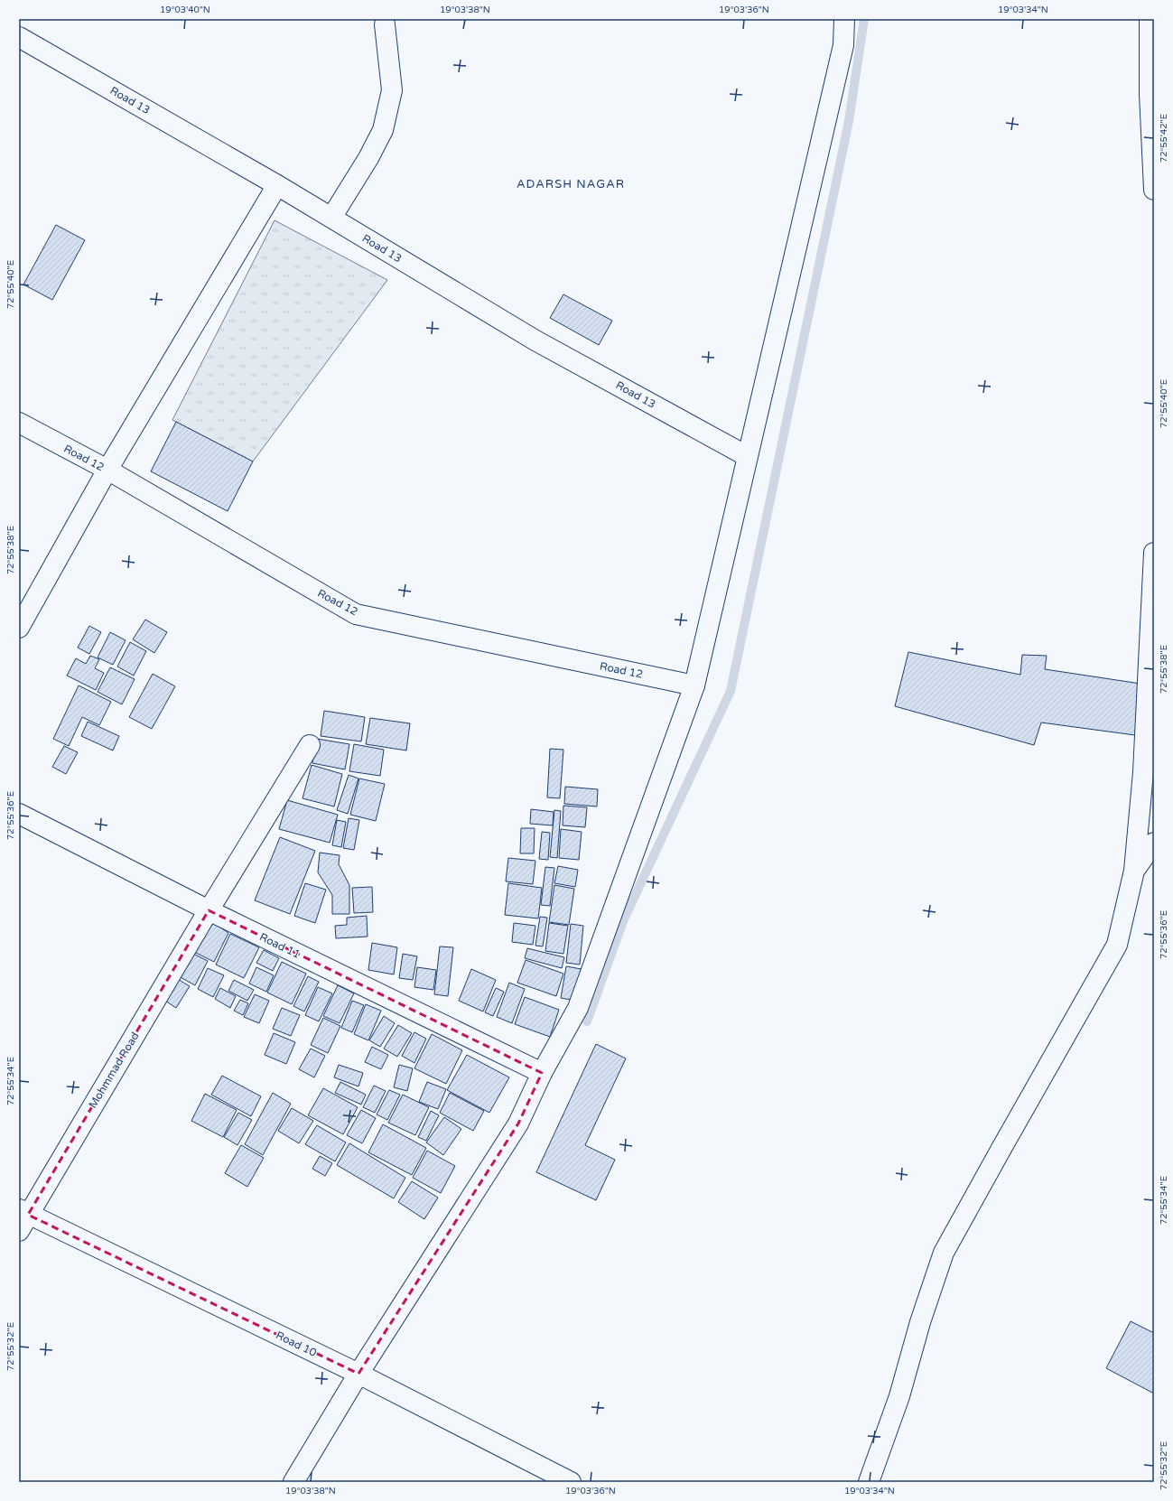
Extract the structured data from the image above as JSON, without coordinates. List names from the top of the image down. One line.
{"streets":{"street":["Road 13","Road 12","Road 11","Mohmmad Road","Road 10"]},"crossings":[["Road 11","Mohmmad Road"],["Mohmmad Road","Road 10"]],"districts":["ADARSH NAGAR"],"coordinates":["19°03'40\"N","19°03'38\"N","19°03'36\"N","19°03'34\"N","72°55'42\"E","72°55'40\"E","72°55'38\"E","72°55'36\"E","72°55'34\"E","72°55'32\"E"]}
